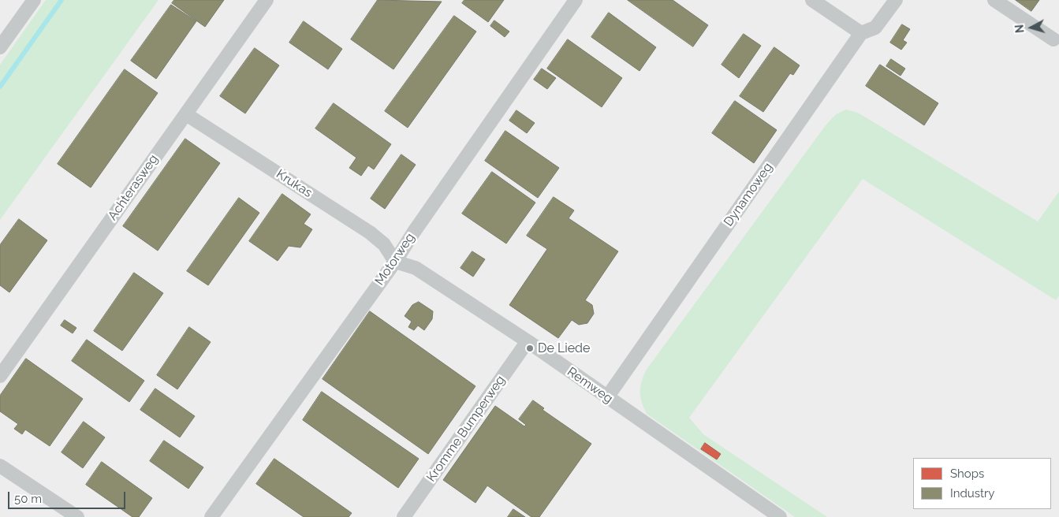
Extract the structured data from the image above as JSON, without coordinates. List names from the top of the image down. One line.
{"streets":{"street":["Krukas","Achterasweg","Dynamoweg","Motorweg","Remweg","Kromme Bumperweg"]},"crossings":[["Krukas","Achterasweg"],["Krukas","Motorweg"],["Krukas","Remweg"],["Dynamoweg","Remweg"],["Motorweg","Remweg"],["Remweg","Kromme Bumperweg"]],"places":["De Liede"],"legend":["Shops","Industry"],"scale_bar":"50 m","north":"left"}
